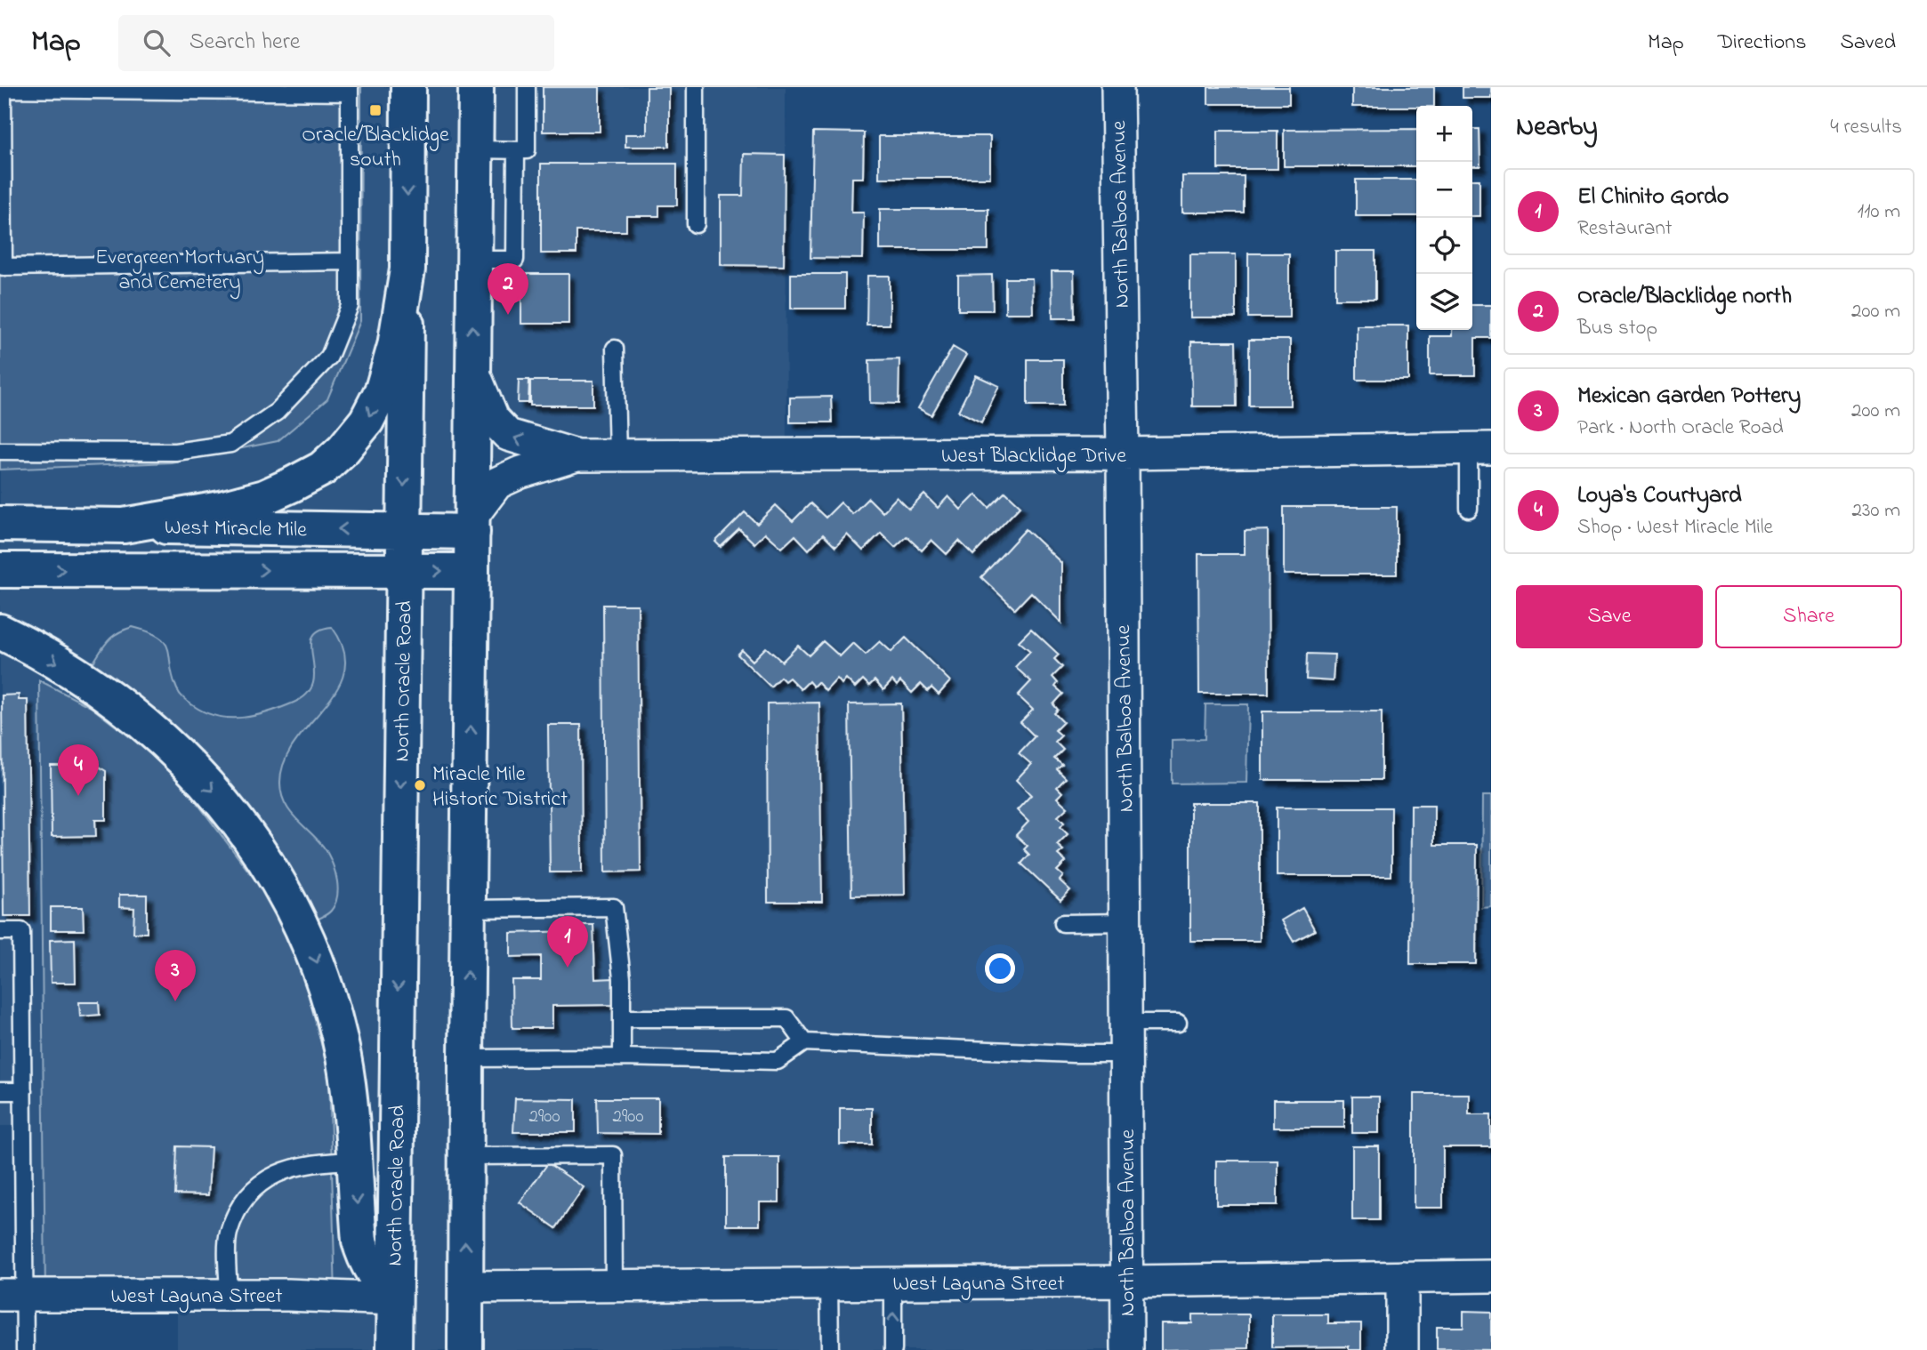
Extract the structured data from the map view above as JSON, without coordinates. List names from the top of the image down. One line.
{"streets":{"main road":["West Miracle Mile","North Oracle Road"],"street":["North Balboa Avenue","West Blacklidge Drive","West Laguna Street"]},"crossings":[["North Balboa Avenue","West Blacklidge Drive"],["North Balboa Avenue","West Laguna Street"],["West Miracle Mile","North Oracle Road"],["North Oracle Road","West Laguna Street"]],"parks":["Evergreen Mortuary and Cemetery"],"places":{"transit":["Oracle/Blacklidge south"],"other":["Miracle Mile Historic District"]},"house_numbers":["2900","2900"],"page":{"header":"Map","search":"Search here","nav":["Map","Directions","Saved"],"heading":["Nearby","4 results"],"map_buttons":["+","−"],"list":[{"mark":"1","name":"El Chinito Gordo","note":"Restaurant","value":"110 m"},{"mark":"2","name":"Oracle/Blacklidge north","note":"Bus stop","value":"200 m"},{"mark":"3","name":"Mexican Garden Pottery","note":"Park · North Oracle Road","value":"200 m"},{"mark":"4","name":"Loya's Courtyard","note":"Shop · West Miracle Mile","value":"230 m"}],"pins":["2","4","1","3"],"buttons":["Save","Share"]}}
